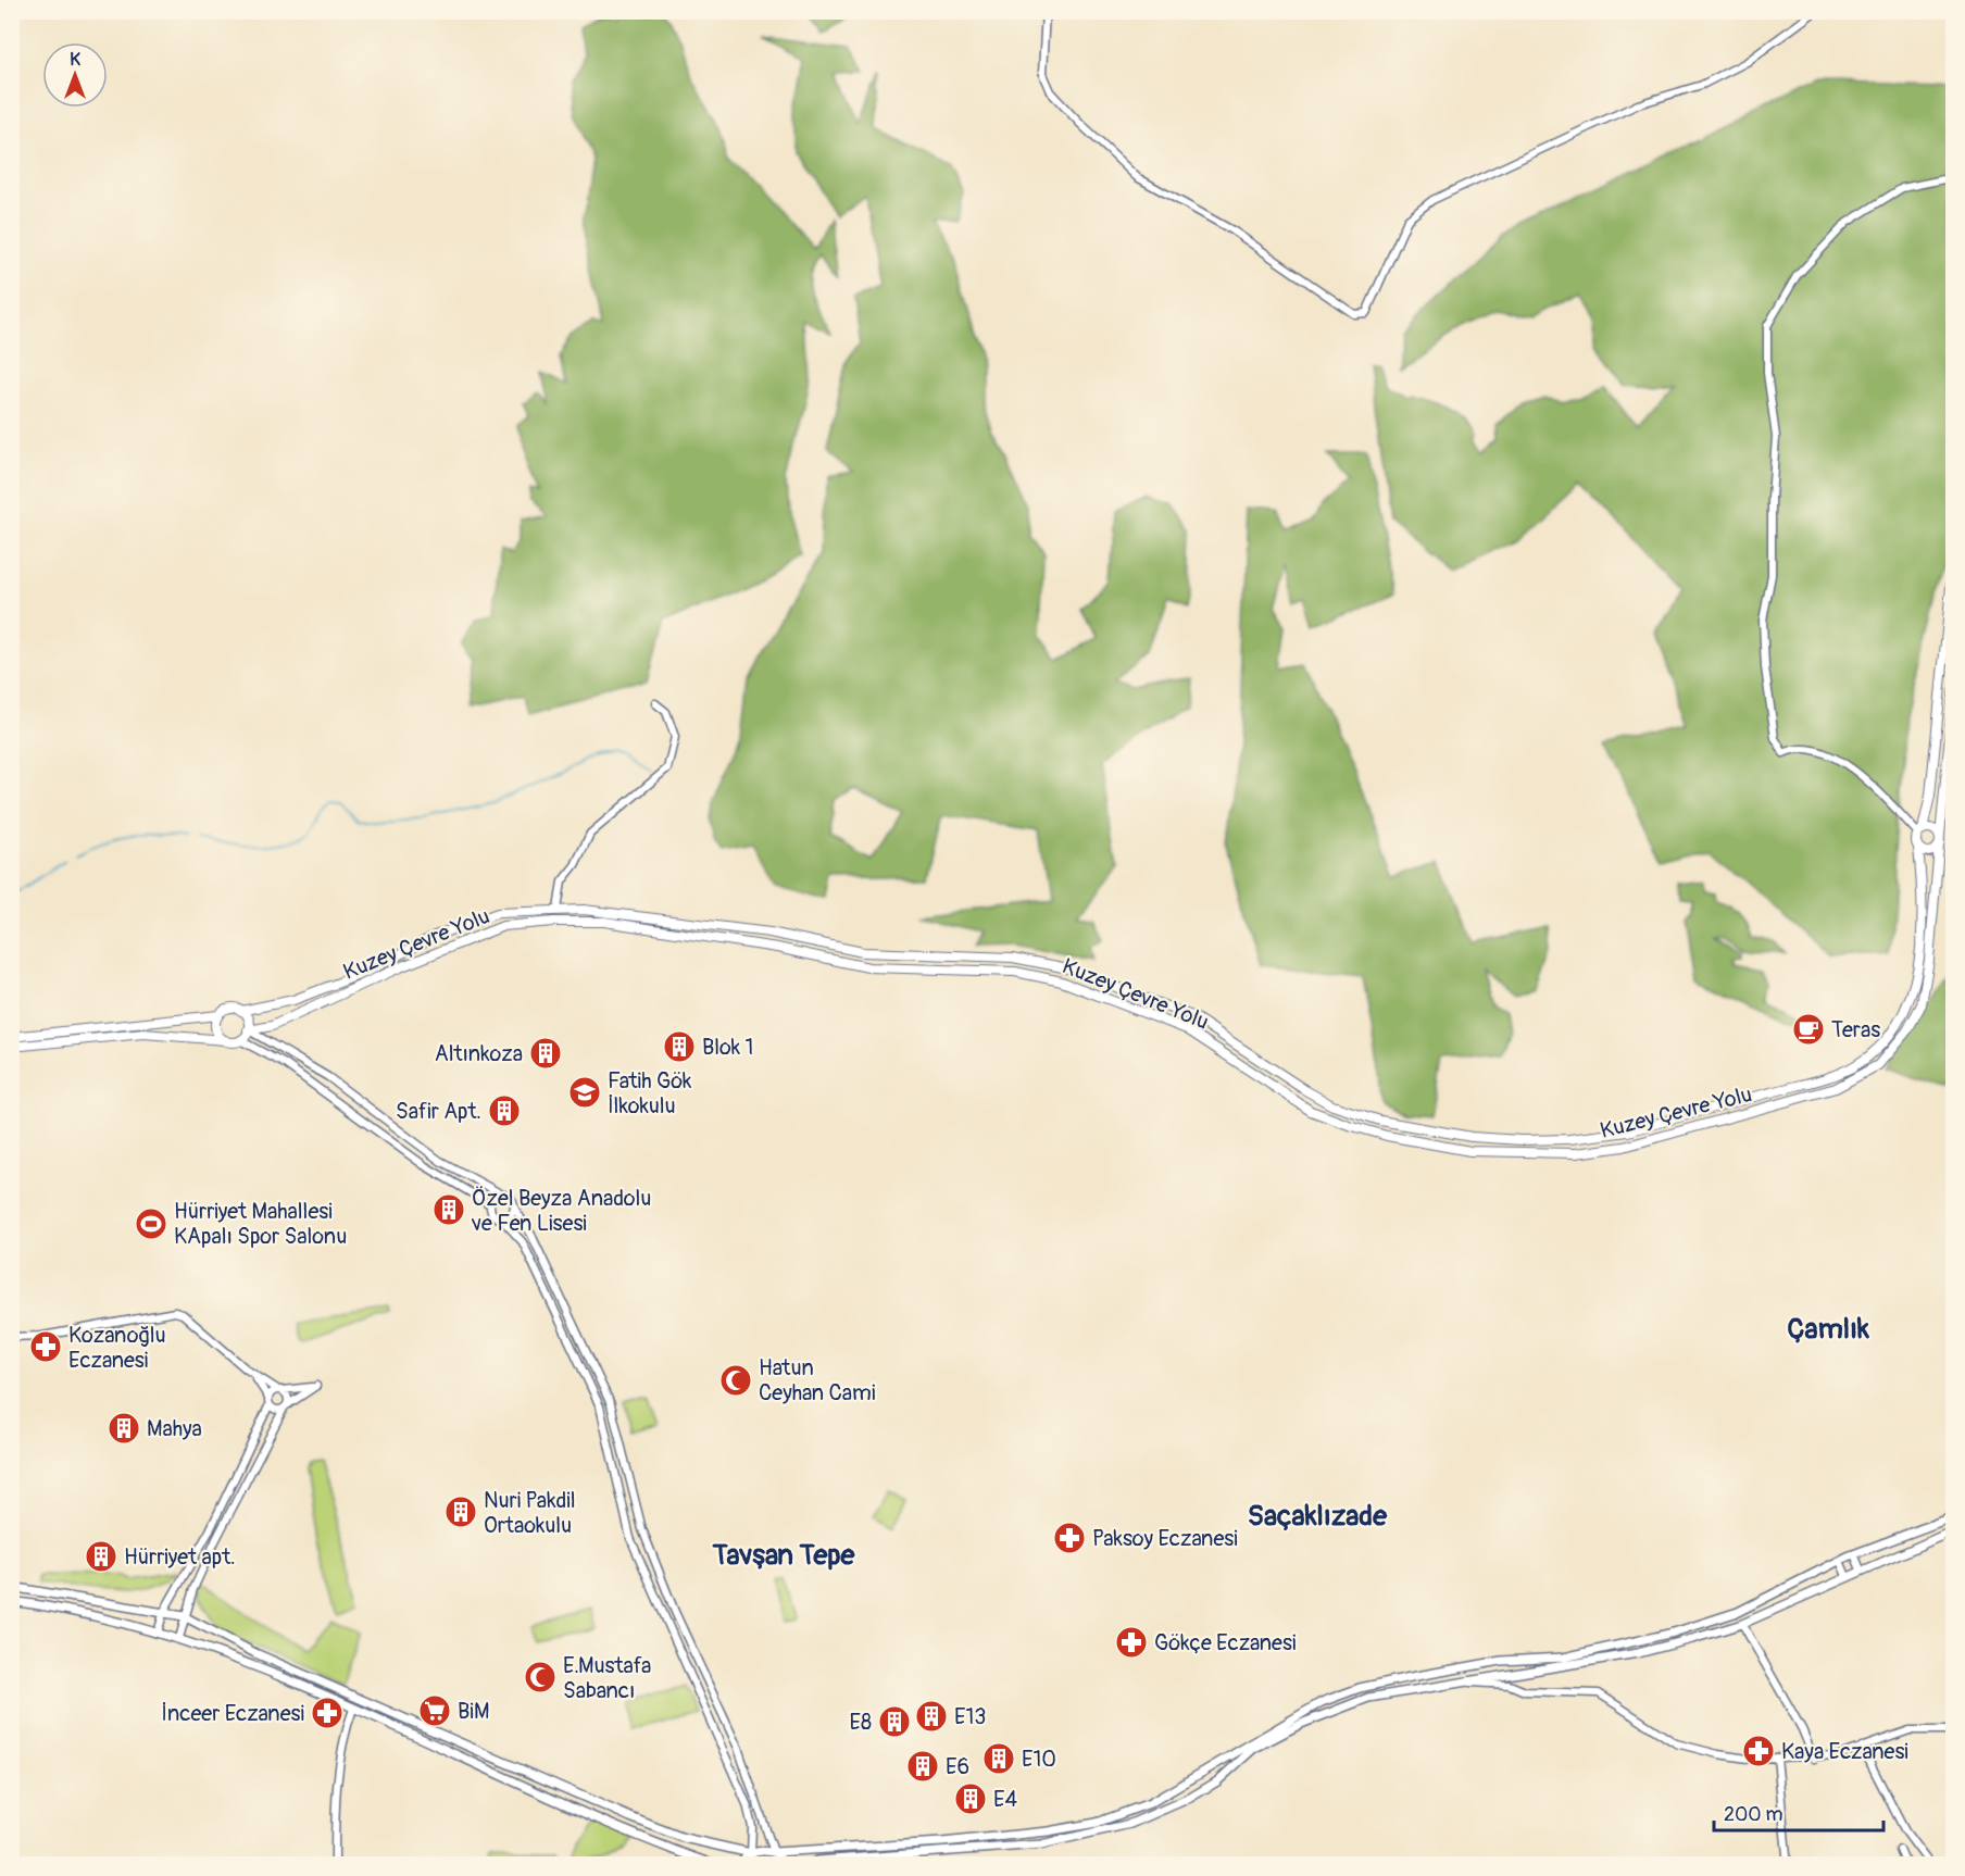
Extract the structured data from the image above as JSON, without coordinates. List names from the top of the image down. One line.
{"streets":{"main road":["Kuzey Çevre Yolu"]},"districts":["Çamlık","Saçaklızade","Tavşan Tepe"],"places":{"cafe":["Teras"],"building":["Blok 1","Altınkoza","Safir Apt.","Özel Beyza Anadolu ve Fen Lisesi","Mahya","Nuri Pakdil Ortaokulu","Hürriyet apt.","E13","E8","E10","E6","E4"],"school or university":["Fatih Gök İlkokulu"],"sports":["Hürriyet Mahallesi KApalı Spor Salonu"],"pharmacy":["Kozanoğlu Eczanesi","Paksoy Eczanesi","Gökçe Eczanesi","İnceer Eczanesi","Kaya Eczanesi"],"mosque":["Hatun Ceyhan Cami","E.Mustafa Sabancı"],"supermarket":["BiM"]},"scale_bar":"200 m","north":"top"}
